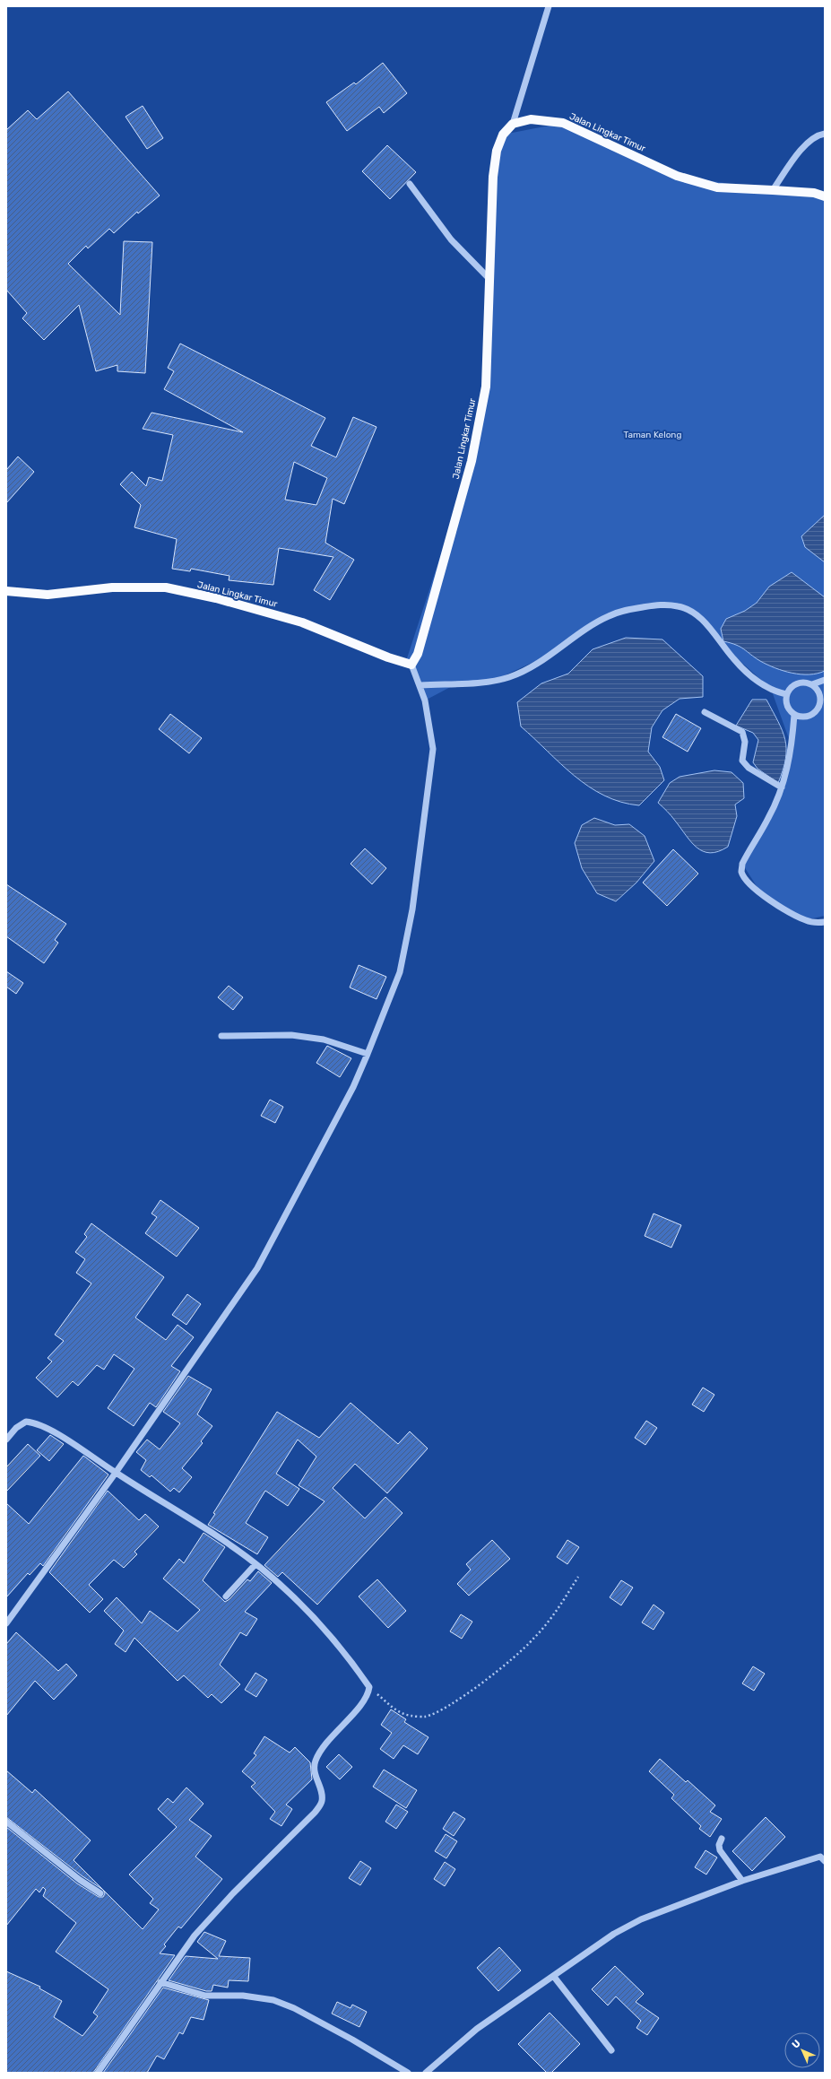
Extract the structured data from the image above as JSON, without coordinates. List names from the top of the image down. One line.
{"streets":{"main road":["Jalan Lingkar Timur"]},"parks":["Taman Kelong"],"north":"top left"}
